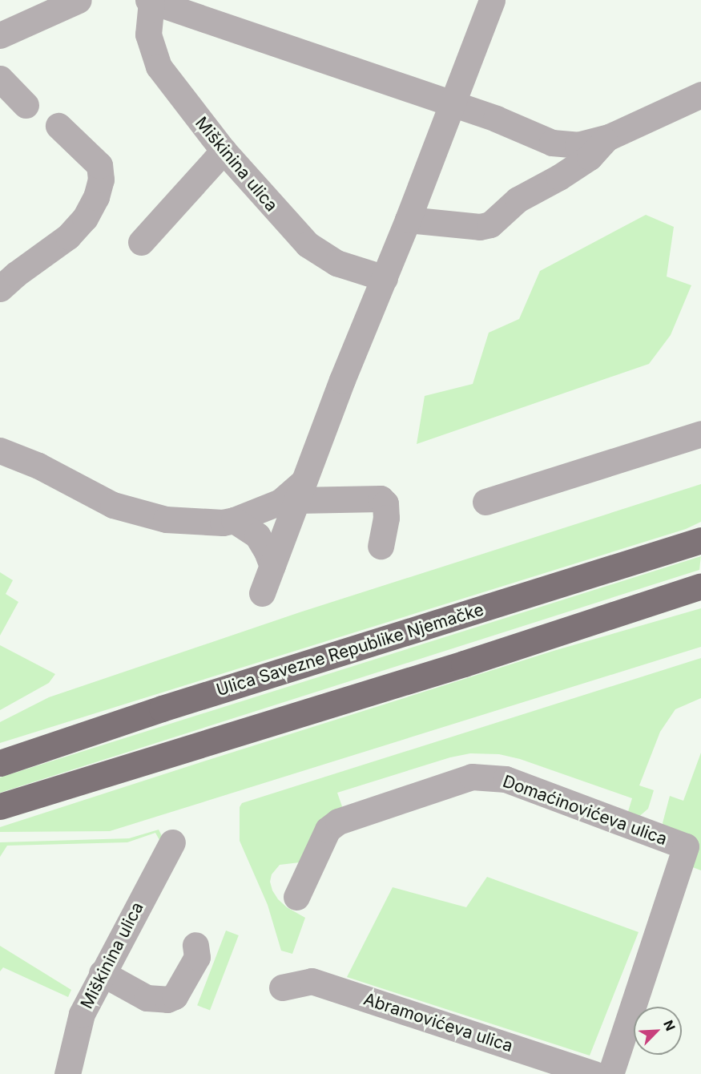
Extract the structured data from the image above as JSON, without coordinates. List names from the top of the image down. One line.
{"streets":{"main road":["Ulica Savezne Republike Njemačke"],"street":["Miškinina ulica","Domaćinovićeva ulica","Abramovićeva ulica"]},"north":"top right"}
